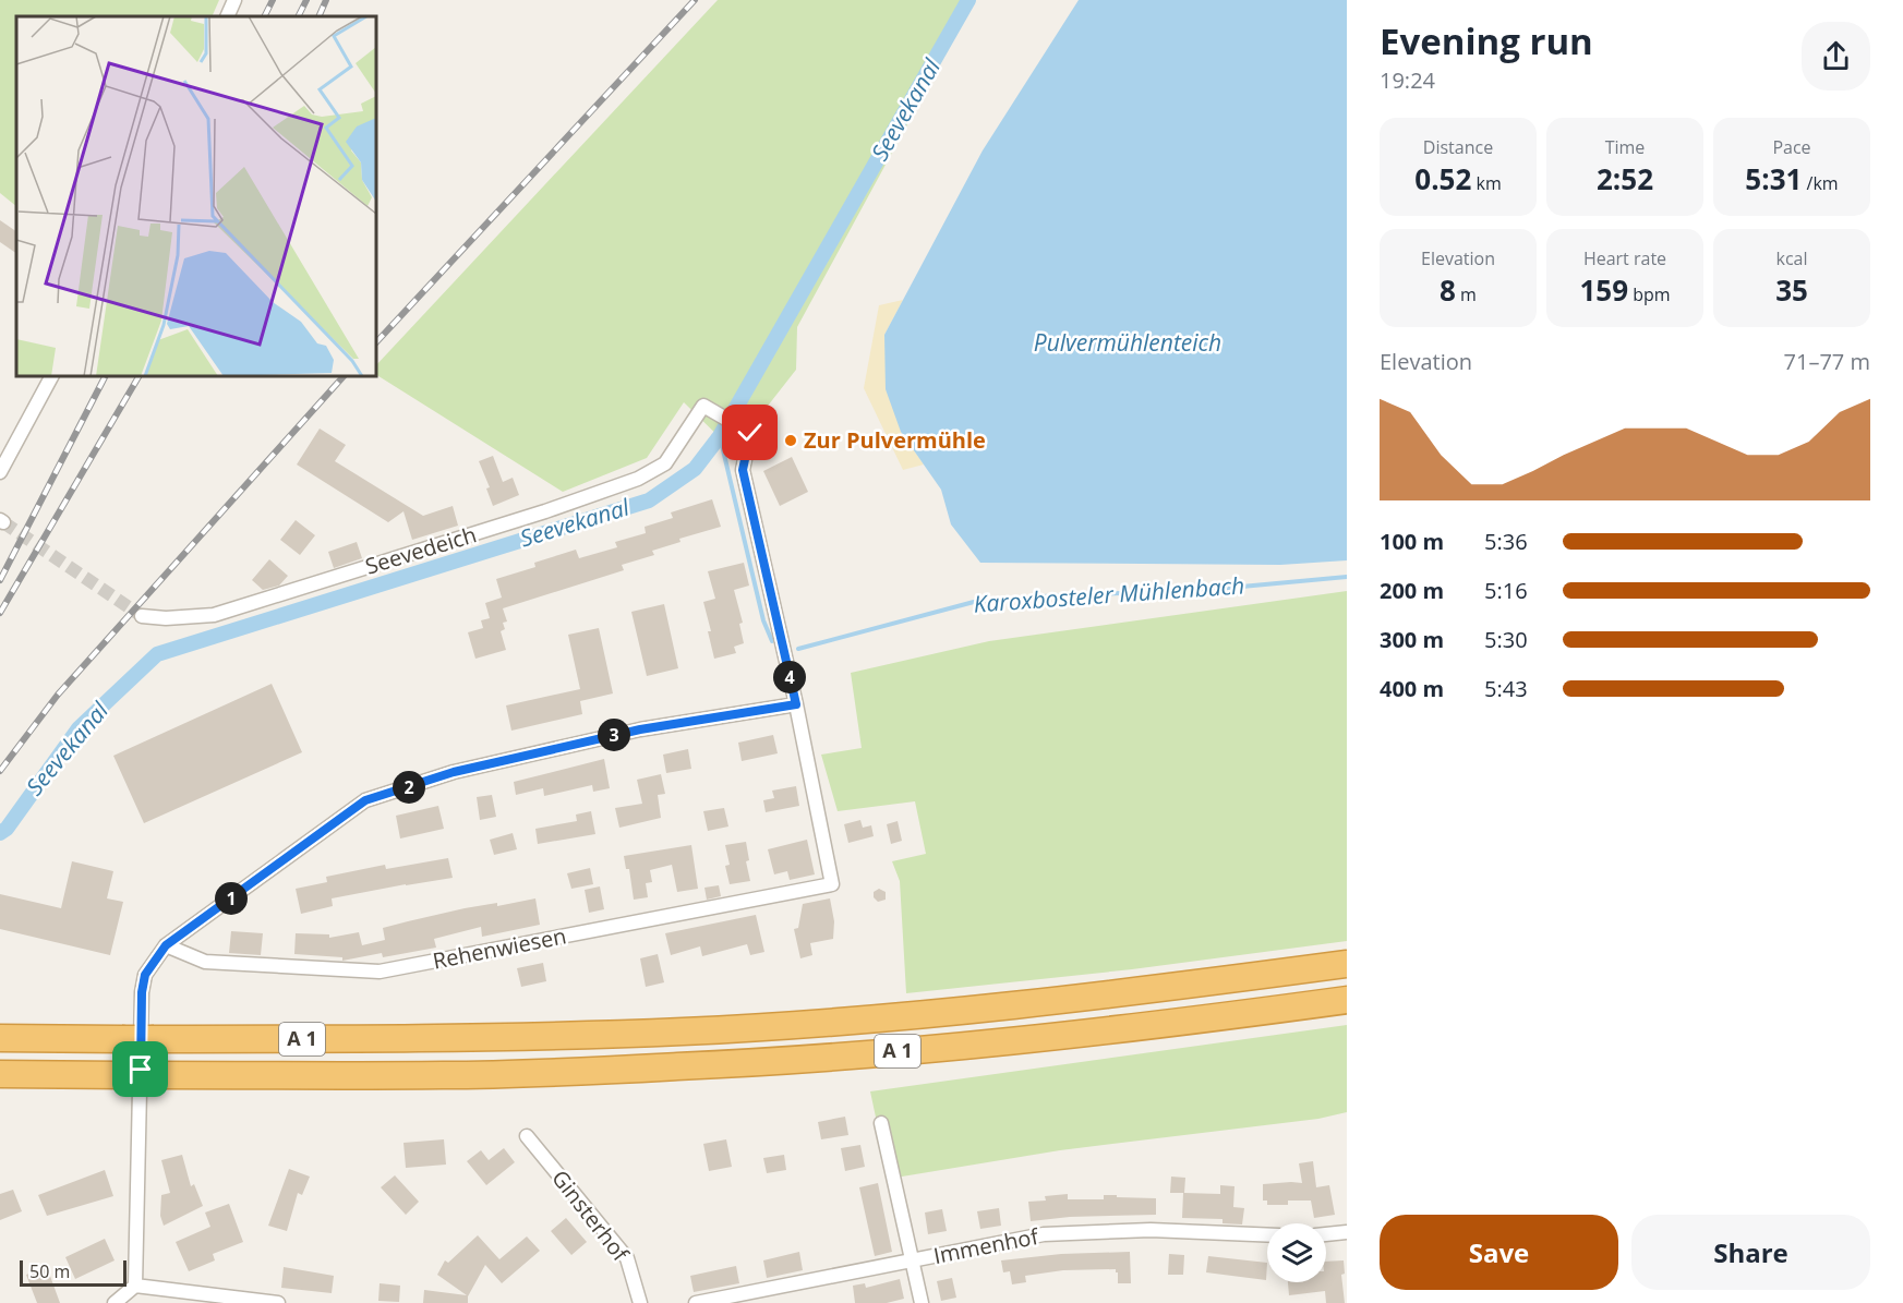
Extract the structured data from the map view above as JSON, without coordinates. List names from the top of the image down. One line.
{"streets":{"highway":["A 1"],"street":["Seevedeich","Rehenwiesen","Ginsterhof","Immenhof"]},"crossings":[["Seevedeich","Rehenwiesen"]],"water":["Seevekanal","Pulvermühlenteich","Karoxbosteler Mühlenbach"],"places":["Zur Pulvermühle"],"scale_bar":"50 m","page":{"heading":["Evening run","19:24"],"stats":[["Distance","0.52 km"],["Time","2:52"],["Pace","5:31 /km"],["Elevation","8 m"],["Heart rate","159 bpm"],["kcal","35"]],"chart":["Elevation","71–77 m"],"list":[{"name":"100 m","note":"5:36"},{"name":"200 m","note":"5:16"},{"name":"300 m","note":"5:30"},{"name":"400 m","note":"5:43"}],"pins":["4","3","2","1"],"buttons":["Save","Share"],"scale":"50 m"}}
